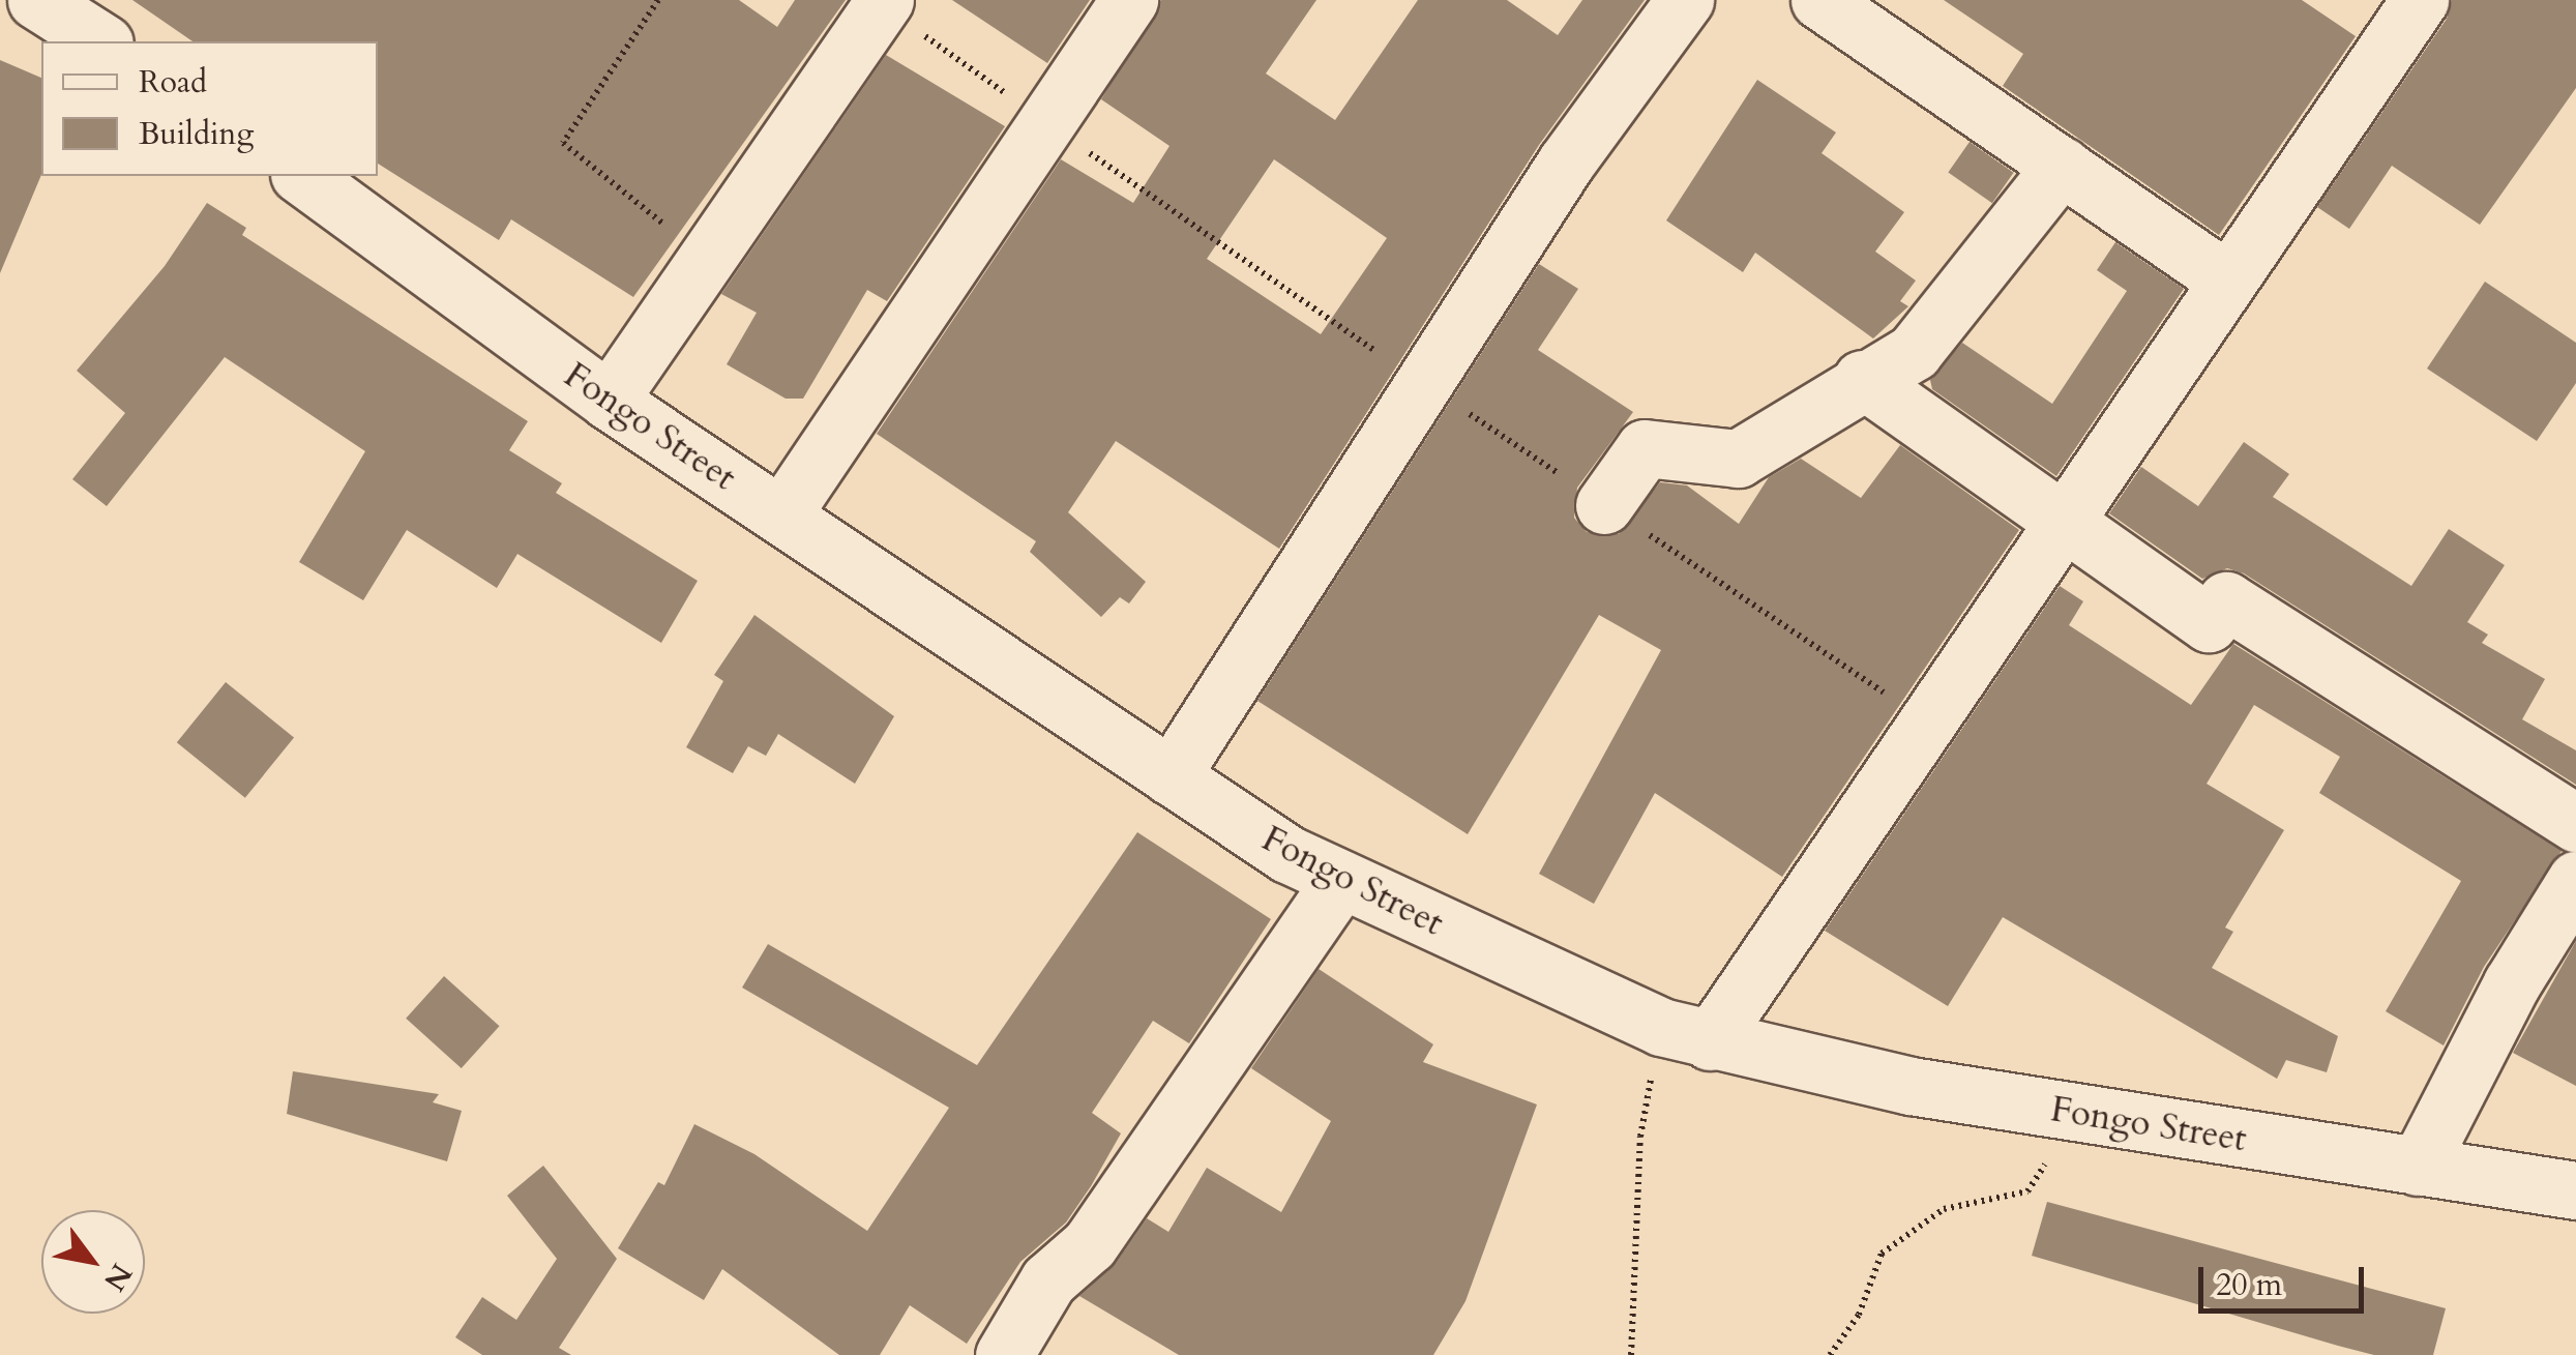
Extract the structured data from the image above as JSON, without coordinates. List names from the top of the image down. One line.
{"streets":{"street":["Fongo Street"]},"legend":["Road","Building"],"scale_bar":"20 m","north":"bottom right"}
